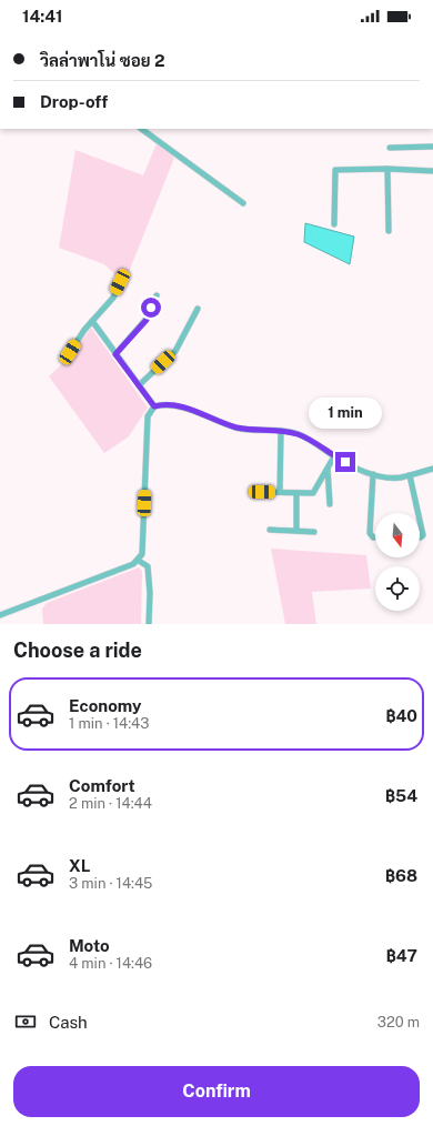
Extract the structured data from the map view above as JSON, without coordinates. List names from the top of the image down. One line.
{"north":"bottom","page":{"status":"14:41","banner":["วิลล่าพาโน่ ซอย 2","Drop-off"],"bubble":"1 min","heading":"Choose a ride","list":[{"name":"Economy","note":"1 min · 14:43","value":"฿40"},{"name":"Comfort","note":"2 min · 14:44","value":"฿54"},{"name":"XL","note":"3 min · 14:45","value":"฿68"},{"name":"Moto","note":"4 min · 14:46","value":"฿47"}],"pay":["Cash","320 m"],"buttons":"Confirm"}}
